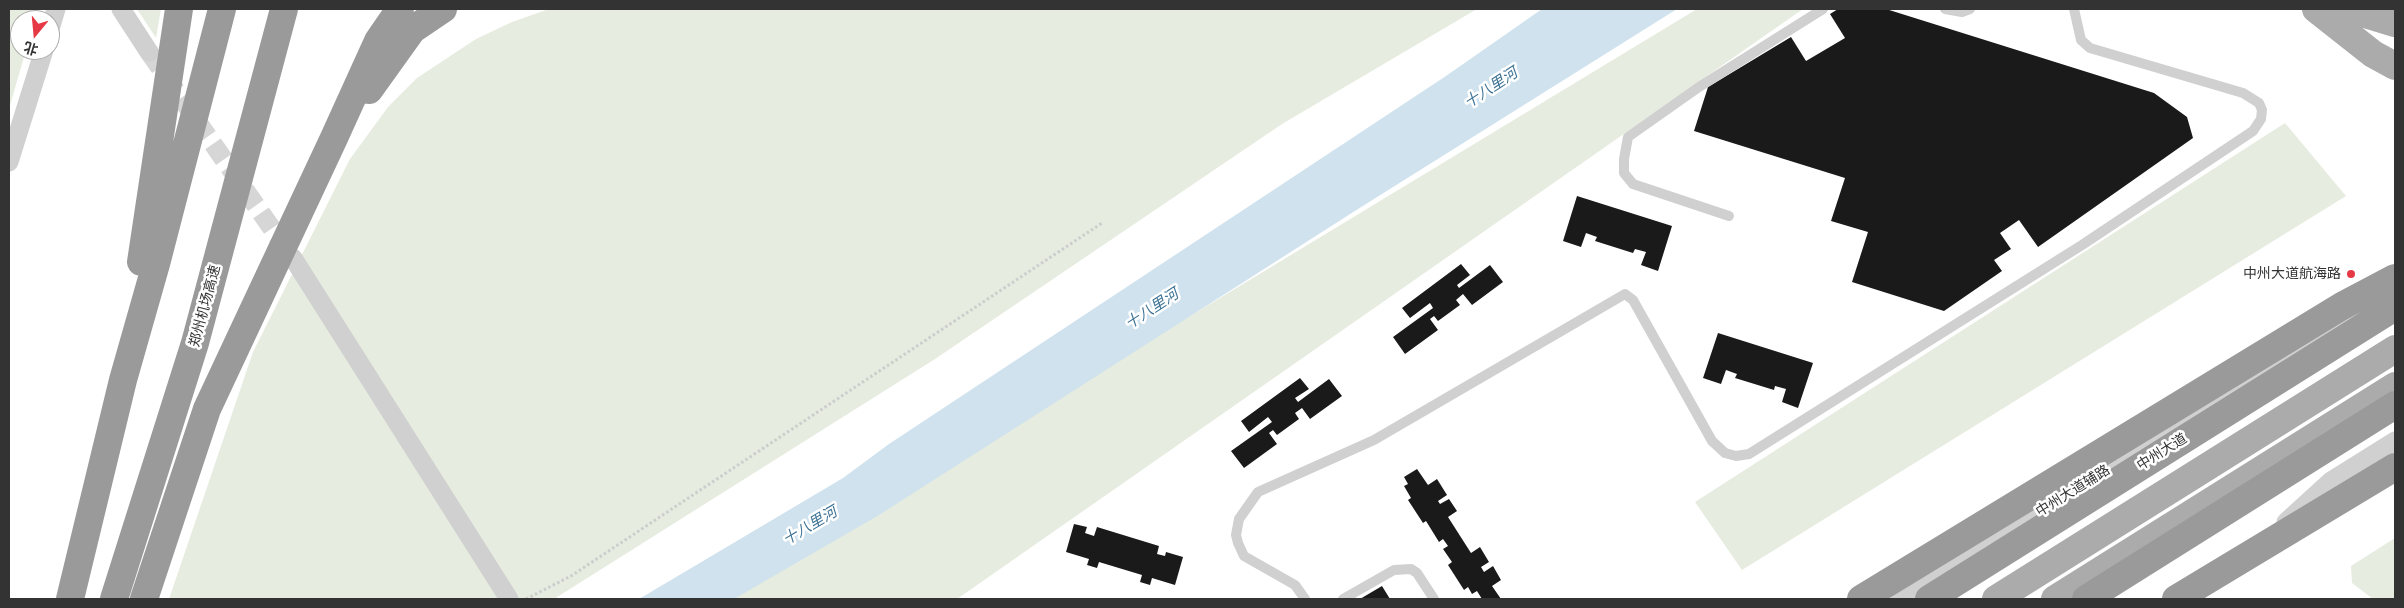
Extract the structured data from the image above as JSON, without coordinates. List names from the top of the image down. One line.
{"streets":{"highway":["郑州机场高速","中州大道"],"street":["中州大道辅路"]},"water":["十八里河"],"places":["中州大道航海路"],"north":"bottom"}
